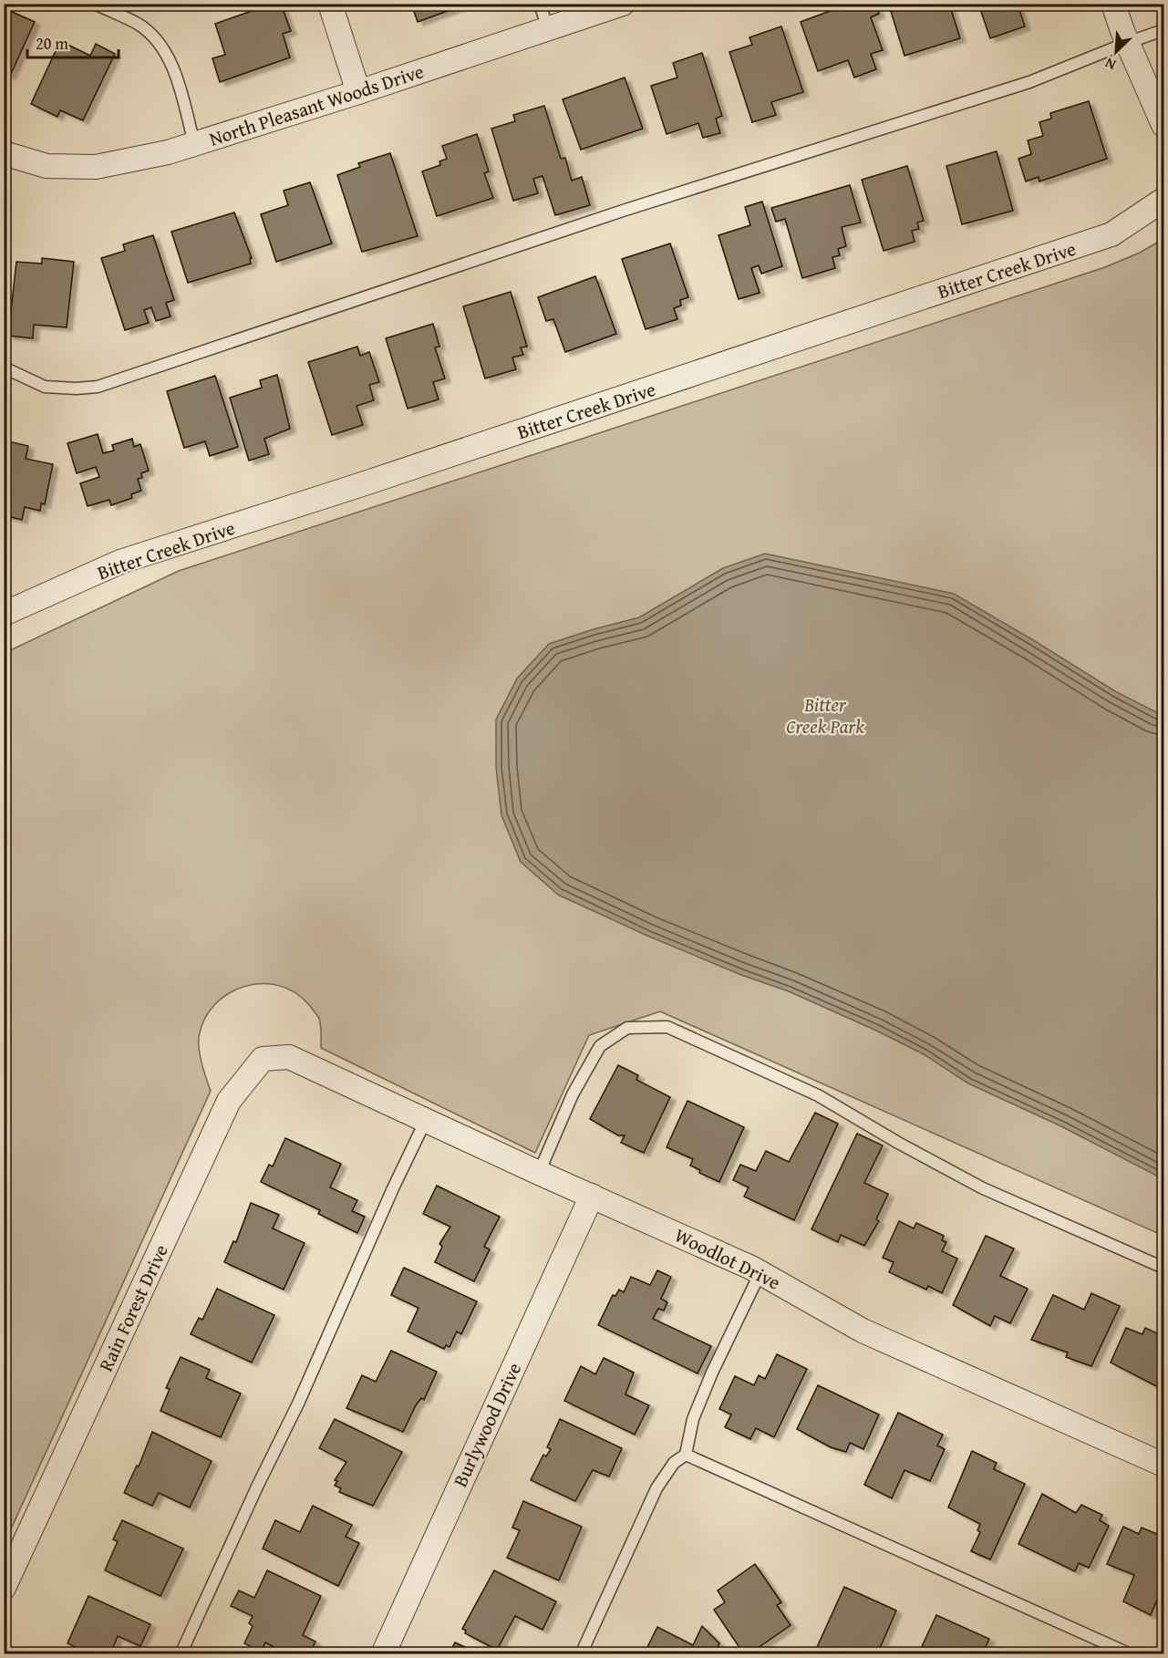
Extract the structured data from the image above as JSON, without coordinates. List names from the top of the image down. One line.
{"streets":{"street":["North Pleasant Woods Drive","Bitter Creek Drive","Woodlot Drive","Rain Forest Drive","Burlywood Drive"]},"crossings":[["Woodlot Drive","Rain Forest Drive"],["Woodlot Drive","Burlywood Drive"]],"parks":["Bitter Creek Park"],"scale_bar":"20 m","north":"bottom left"}
